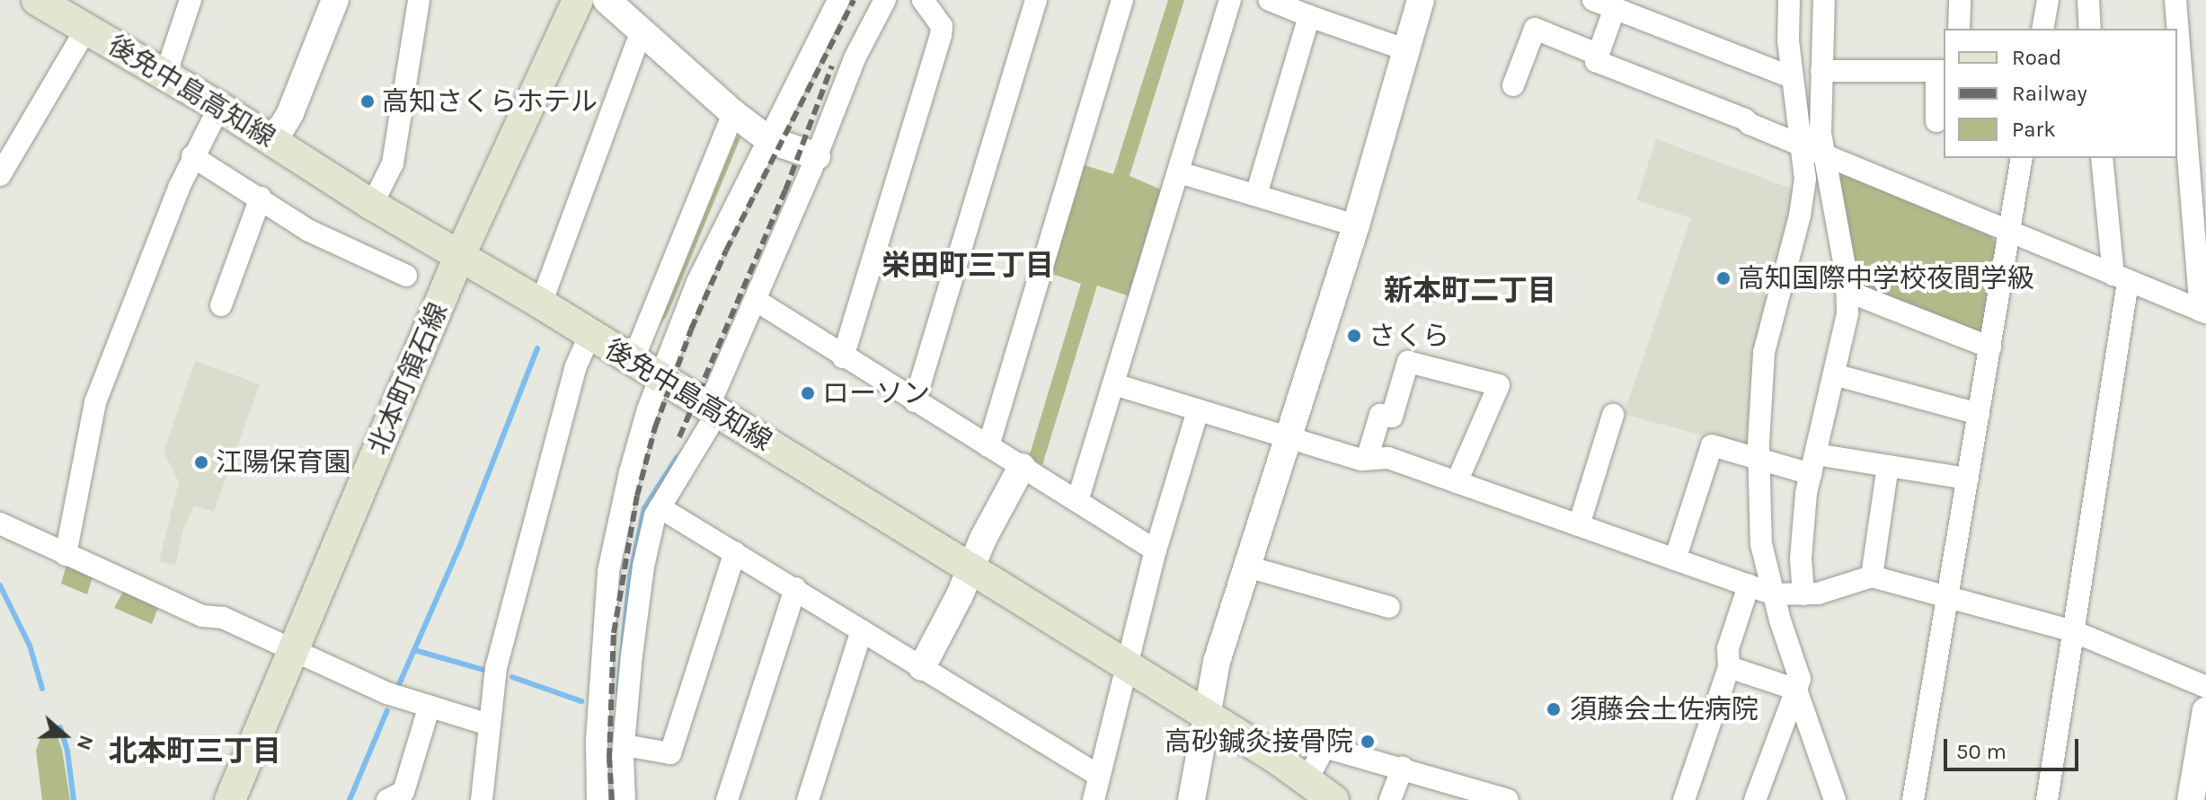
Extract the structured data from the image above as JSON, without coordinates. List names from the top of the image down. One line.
{"streets":{"main road":["後免中島高知線","北本町領石線"]},"crossings":[["後免中島高知線","北本町領石線"]],"districts":["栄田町三丁目","新本町二丁目","北本町三丁目"],"places":["高知さくらホテル","高知国際中学校夜間学級","さくら","ローソン","江陽保育園","須藤会土佐病院","高砂鍼灸接骨院"],"legend":["Road","Railway","Park"],"scale_bar":"50 m","north":"right"}
